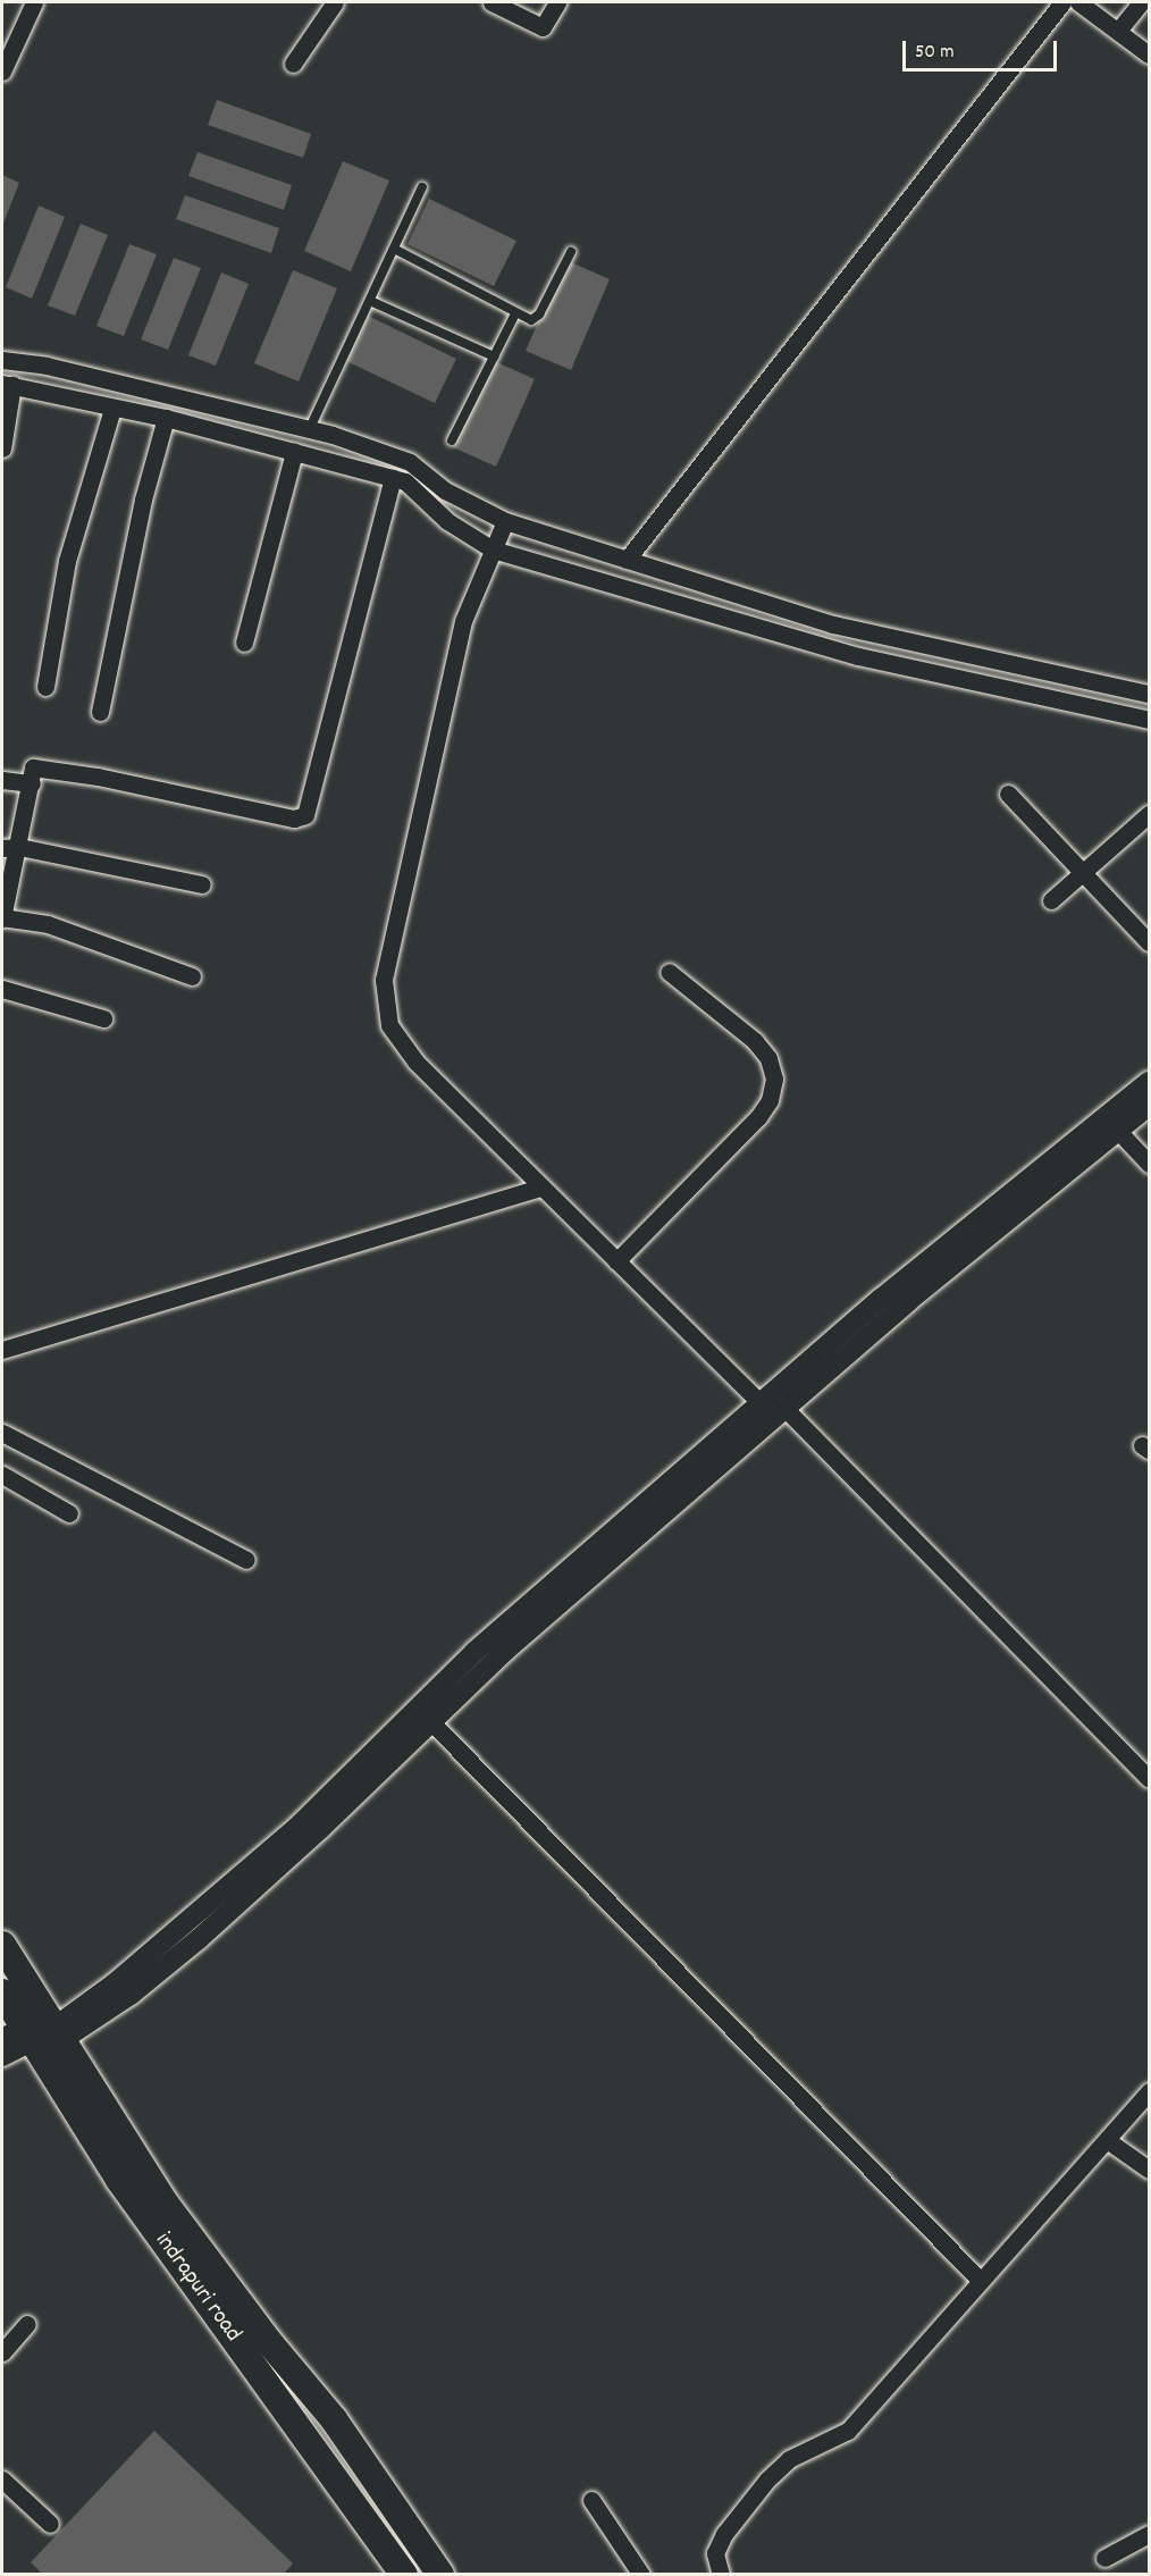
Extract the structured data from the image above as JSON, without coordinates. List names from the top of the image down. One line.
{"streets":{"main road":["indrapuri road"]},"scale_bar":"50 m"}
